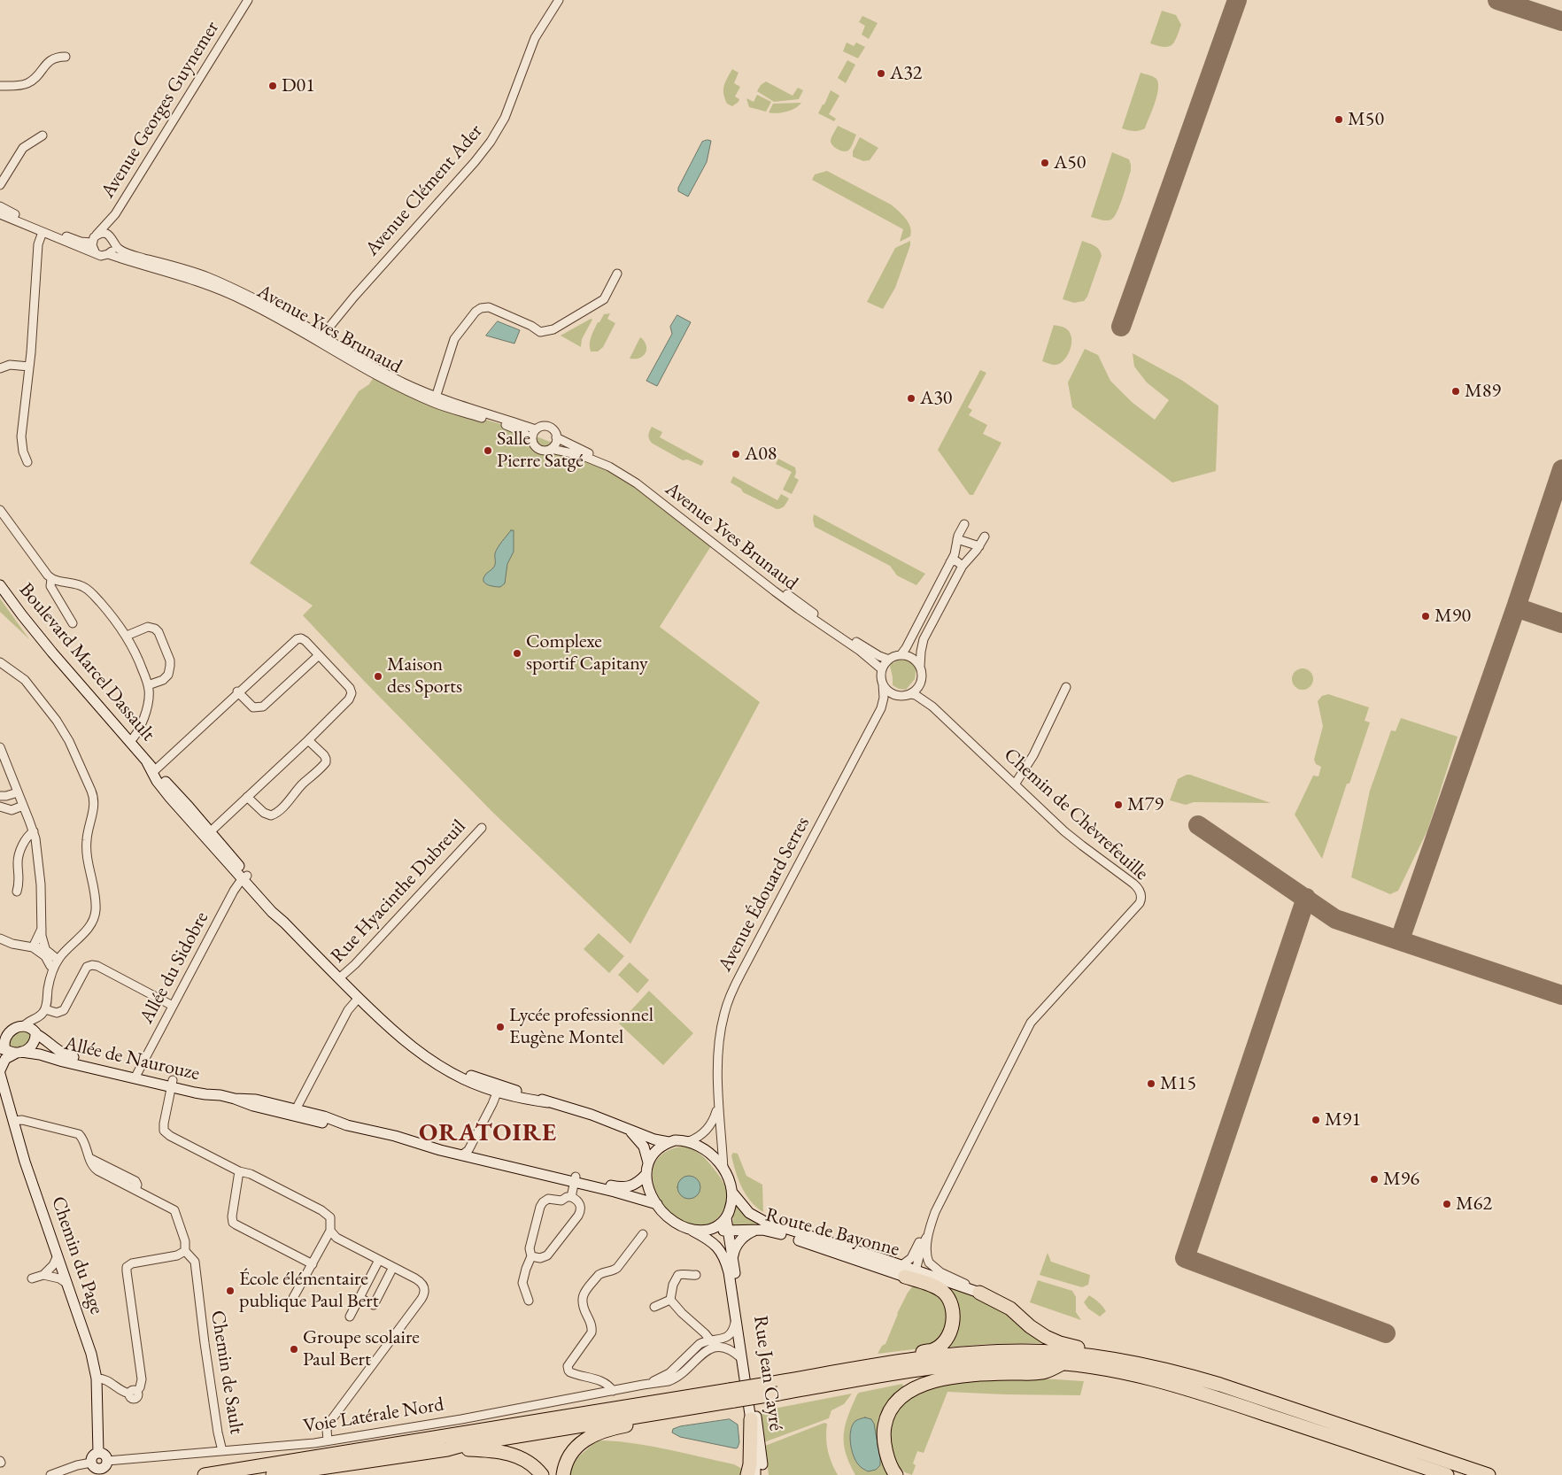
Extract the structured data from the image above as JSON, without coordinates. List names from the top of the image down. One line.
{"streets":{"main road":["Boulevard Marcel Dassault","Allée de Naurouze","Route de Bayonne","Chemin du Page","Rue Jean Cayré"],"street":["Avenue Georges Guynemer","Avenue Clément Ader","Avenue Yves Brunaud","Chemin de Chèvrefeuille","Rue Hyacinthe Dubreuil","Avenue Édouard Serres","Allée du Sidobre","Chemin de Sault","Voie Latérale Nord"]},"crossings":[["Avenue Georges Guynemer","Avenue Yves Brunaud"],["Avenue Clément Ader","Avenue Yves Brunaud"],["Avenue Yves Brunaud","Chemin de Chèvrefeuille"],["Avenue Yves Brunaud","Avenue Édouard Serres"],["Boulevard Marcel Dassault","Rue Hyacinthe Dubreuil"],["Boulevard Marcel Dassault","Avenue Édouard Serres"],["Boulevard Marcel Dassault","Allée du Sidobre"],["Boulevard Marcel Dassault","Allée de Naurouze"],["Boulevard Marcel Dassault","Route de Bayonne"],["Chemin de Chèvrefeuille","Avenue Édouard Serres"],["Chemin de Chèvrefeuille","Route de Bayonne"],["Avenue Édouard Serres","Allée de Naurouze"],["Avenue Édouard Serres","Route de Bayonne"],["Allée du Sidobre","Allée de Naurouze"],["Allée de Naurouze","Route de Bayonne"],["Allée de Naurouze","Chemin du Page"],["Chemin du Page","Chemin de Sault"],["Chemin du Page","Voie Latérale Nord"],["Chemin de Sault","Voie Latérale Nord"],["Rue Jean Cayré","Voie Latérale Nord"]],"districts":["ORATOIRE"],"places":["A32","D01","M50","A50","M89","A30","Salle Pierre Satgé","A08","M90","Complexe sportif Capitany","Maison des Sports","M79","Lycée professionnel Eugène Montel","M15","M91","M96","M62","École élémentaire publique Paul Bert","Groupe scolaire Paul Bert"]}
